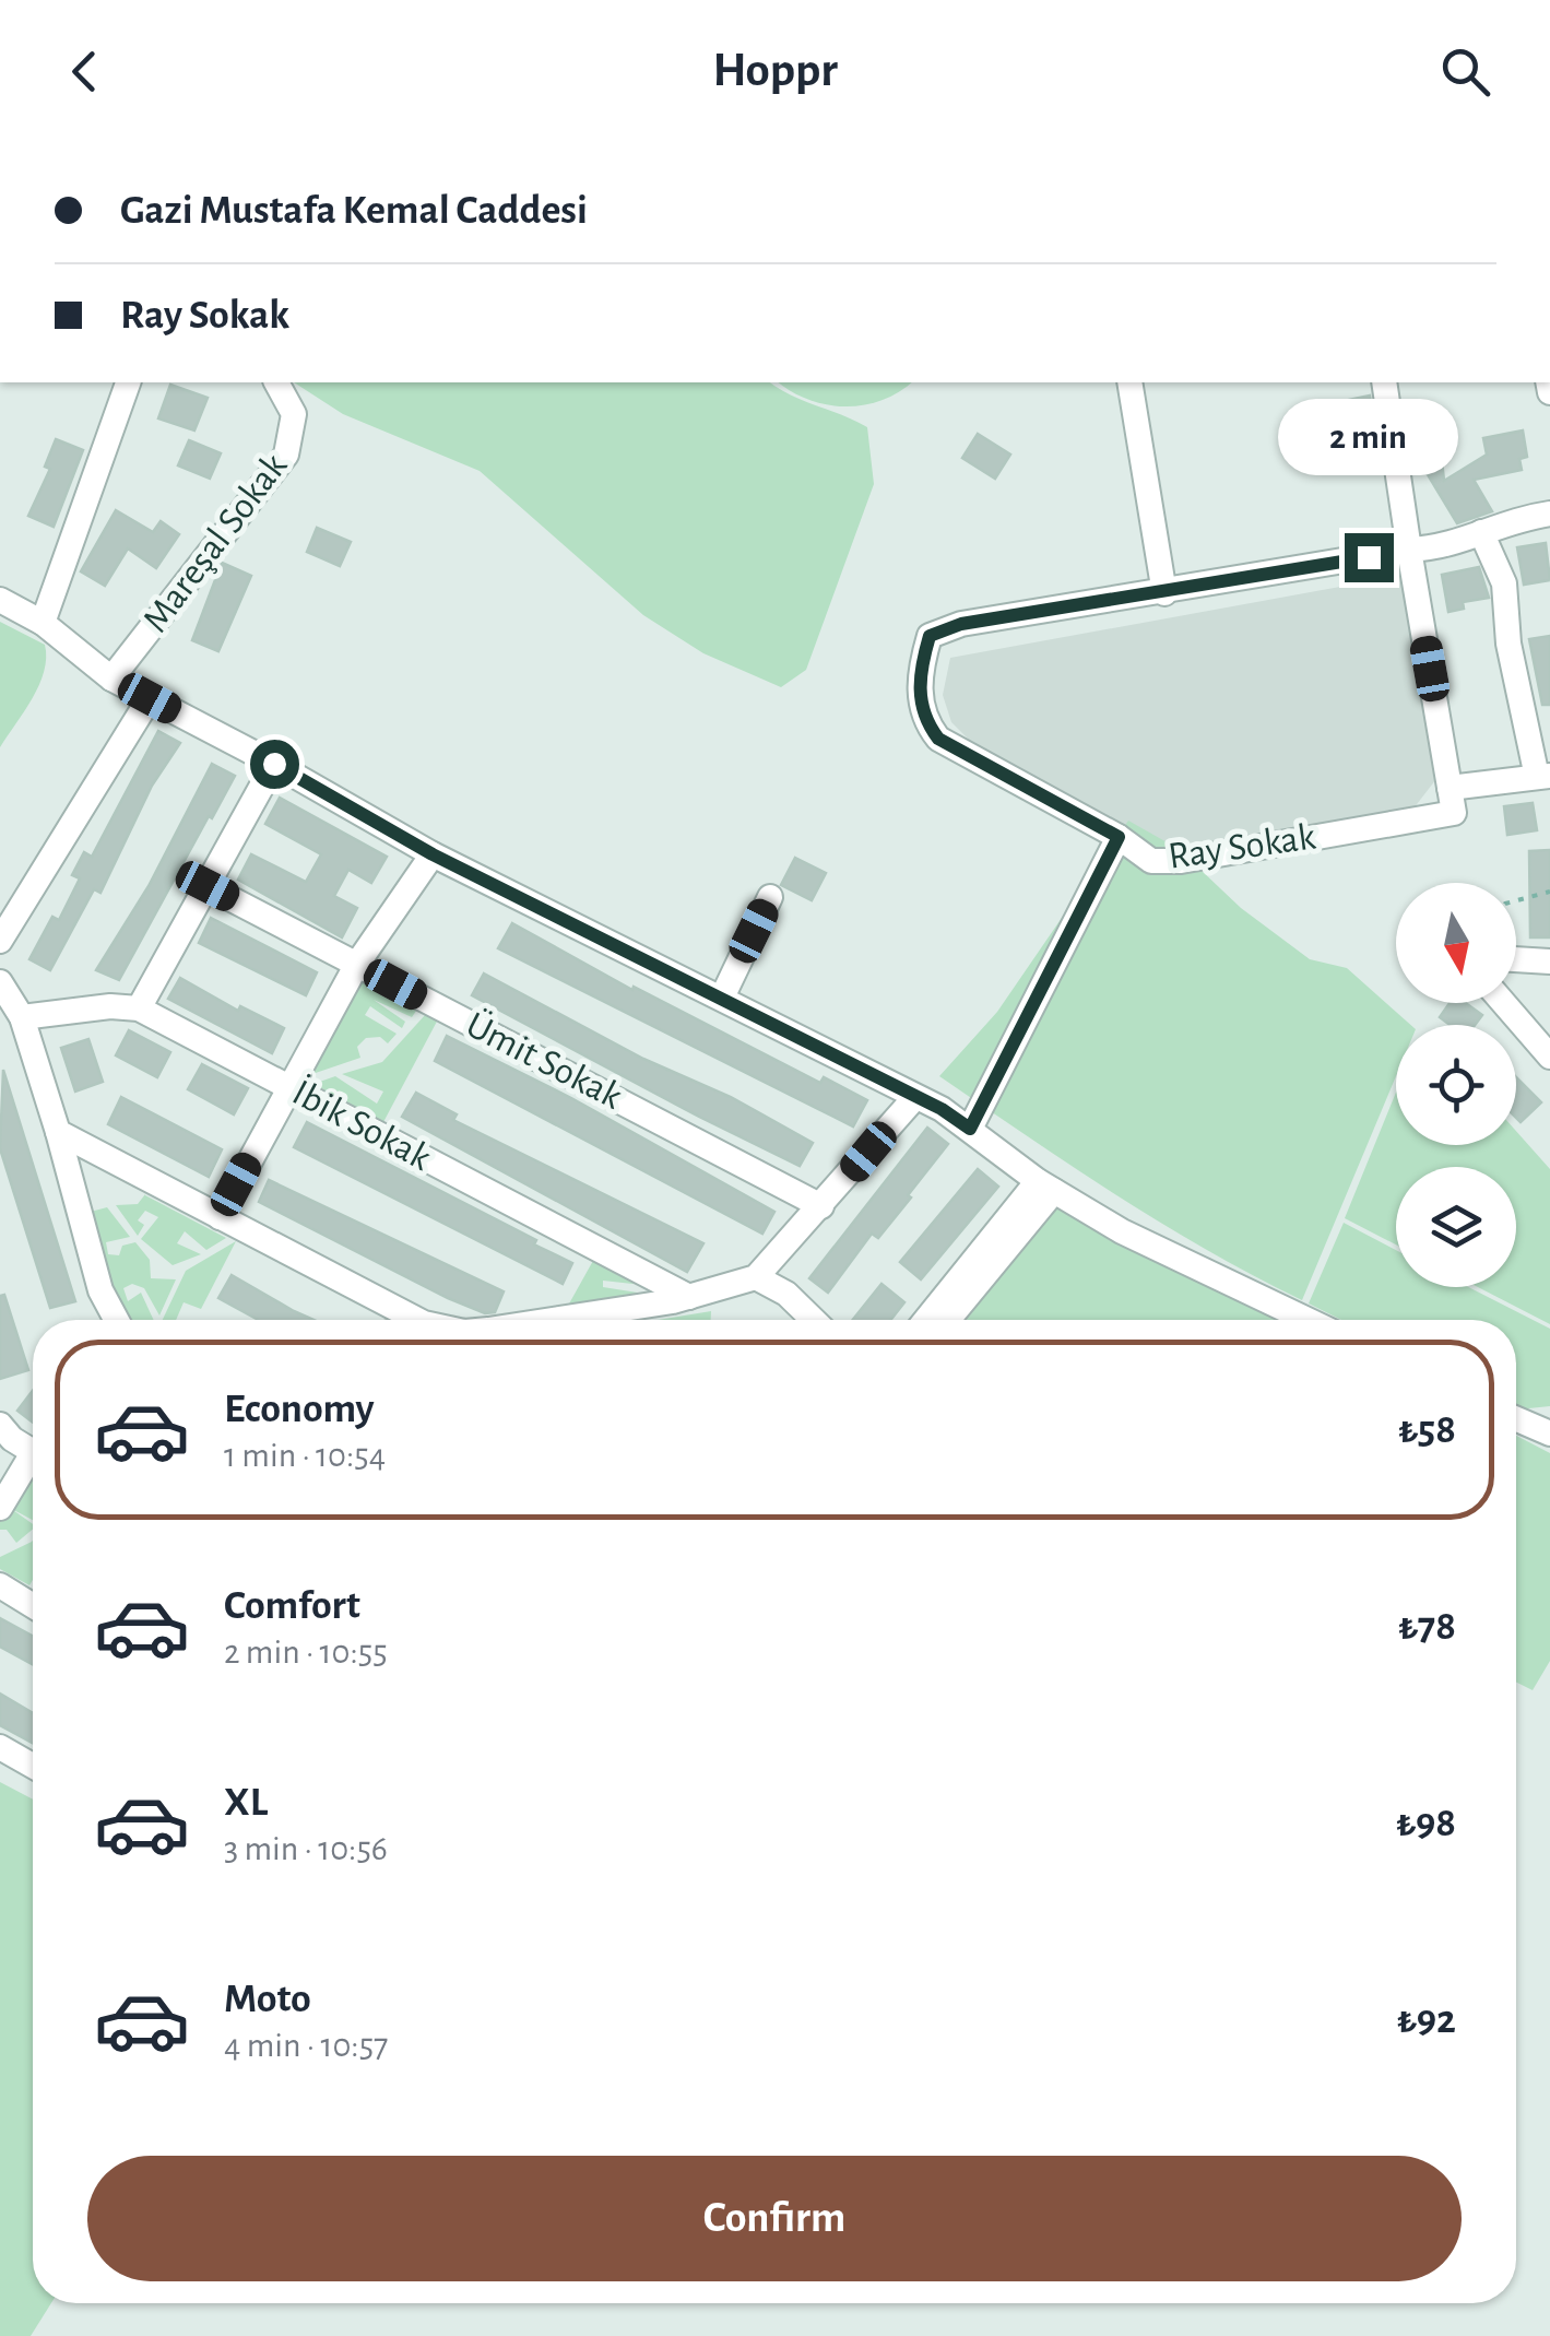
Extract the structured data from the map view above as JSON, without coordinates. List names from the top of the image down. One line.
{"streets":{"street":["Mareşal Sokak","Ray Sokak","Ümit Sokak","İbik Sokak"]},"north":"bottom","page":{"header":"Hoppr","banner":["Gazi Mustafa Kemal Caddesi","Ray Sokak"],"bubble":"2 min","list":[{"name":"Economy","note":"1 min · 10:54","value":"₺58"},{"name":"Comfort","note":"2 min · 10:55","value":"₺78"},{"name":"XL","note":"3 min · 10:56","value":"₺98"},{"name":"Moto","note":"4 min · 10:57","value":"₺92"}],"buttons":"Confirm"}}
